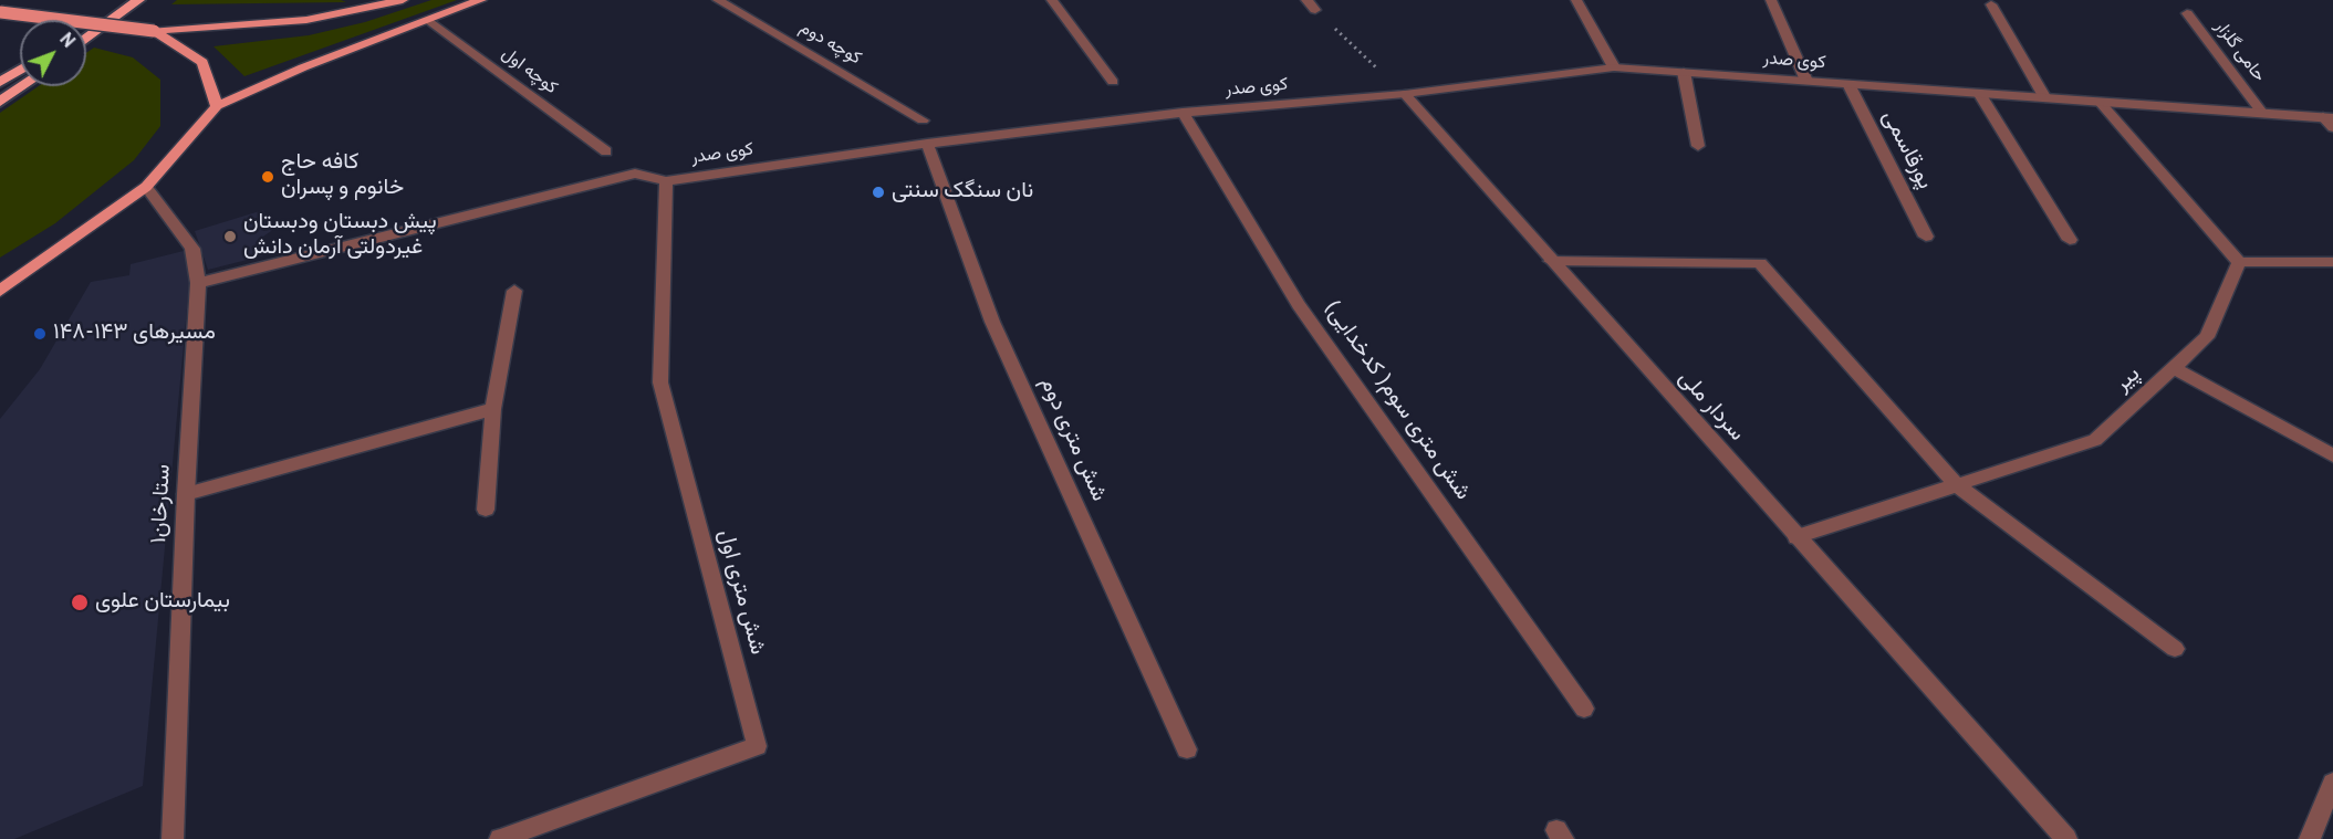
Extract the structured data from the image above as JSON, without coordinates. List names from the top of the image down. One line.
{"streets":{"street":["کوچه دوم","حامی گلزار","کوی صدر","کوچه اول","پورقاسمی","پیر","(کدخدایی )شش متری سوم","سردار ملی","شش متری دوم","ستارخان۱","شش متری اول"]},"crossings":[["حامی گلزار","کوی صدر"],["کوی صدر","پورقاسمی"],["کوی صدر","(کدخدایی )شش متری سوم"],["کوی صدر","سردار ملی"],["کوی صدر","شش متری دوم"],["کوی صدر","ستارخان۱"],["کوی صدر","شش متری اول"],["پیر","سردار ملی"]],"places":["کافه حاج‌ خانوم‌ و پسران","نان سنگک سنتی","پیش دبستان ودبستان غیردولتی آرمان دانش","مسیرهای ۱۴۳-۱۴۸","بیمارستان علوی"],"north":"top right"}
